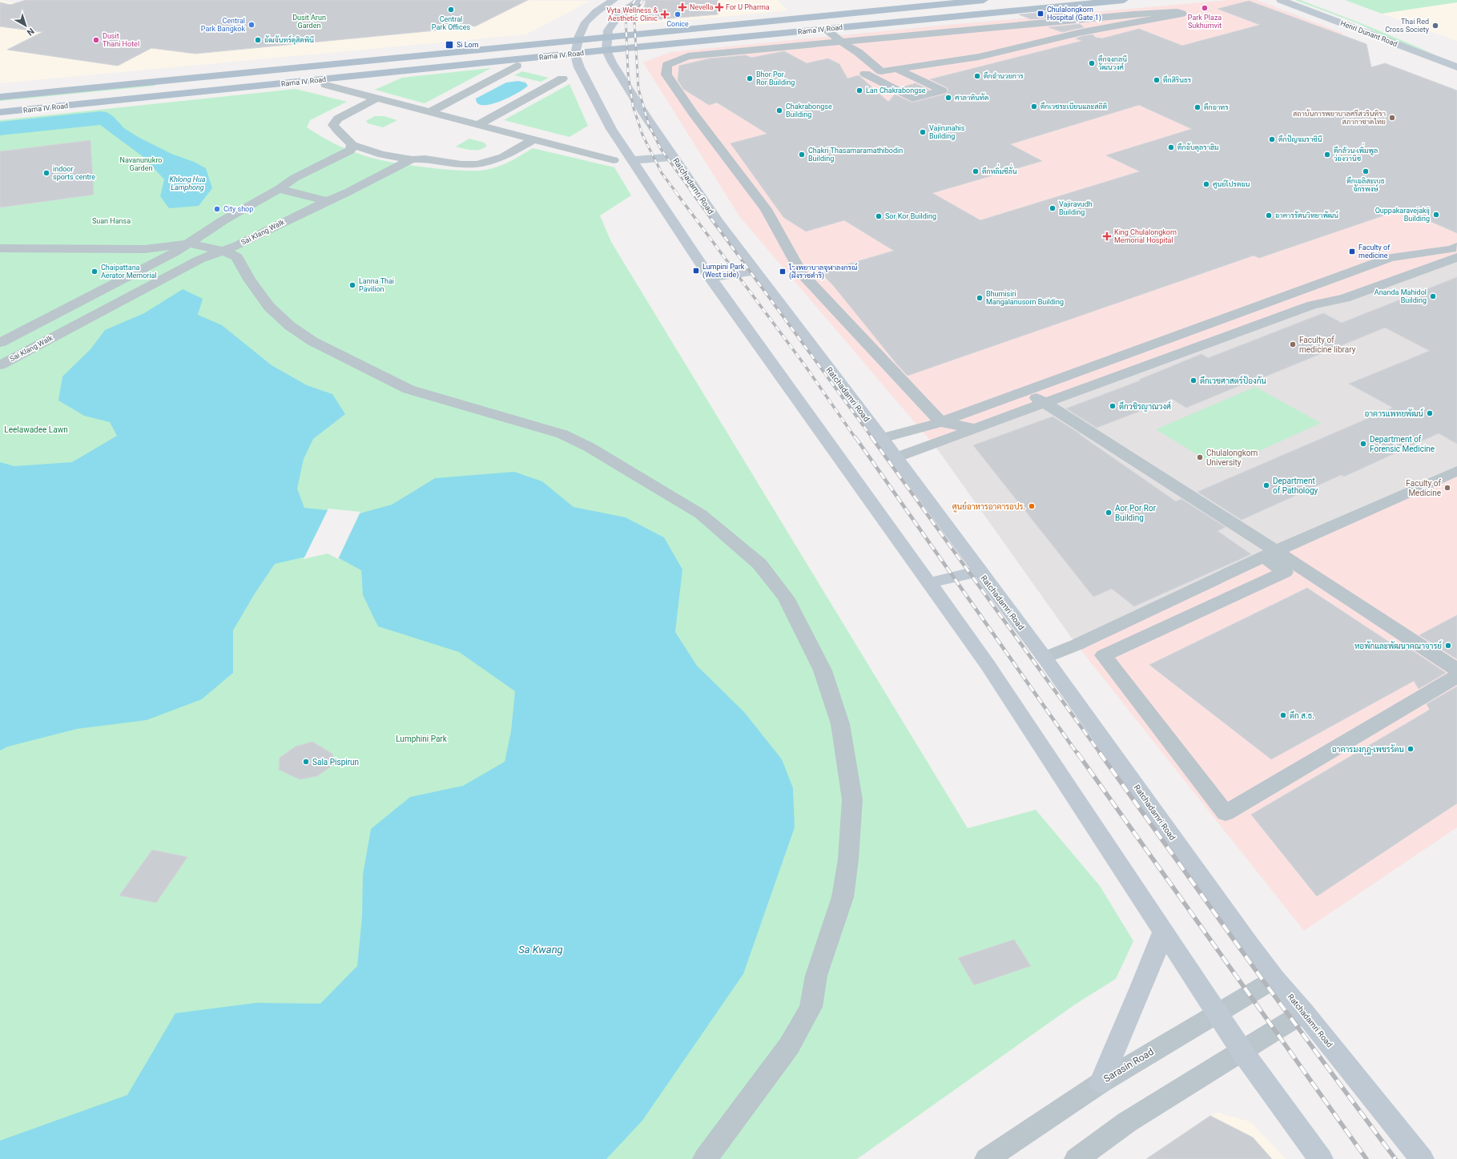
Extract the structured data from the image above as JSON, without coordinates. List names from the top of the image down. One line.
{"streets":{"main road":["Rama IV Road","Henri Dunant Road","Ratchadamri Road"],"street":["Sai Klang Walk","Sarasin Road"]},"crossings":[["Rama IV Road","Ratchadamri Road"],["Ratchadamri Road","Sarasin Road"]],"water":["Khlong Hua Lamphong","Sa Kwang"],"parks":["Dusit Arun Garden","Navanunukro Garden","Suan Hansa","Leelawadee Lawn","Lumphini Park"],"places":{"health":["Nevella","For U Pharma","Vyta Wellness & Aesthetic Clinic","King Chulalongkorn Memorial Hospital"],"other":["Park Plaza Sukhumvit","Central Park Offices","Conice","Central Park Bangkok","Thai Red Cross Society","Dusit Thani Hotel","อัฒจันทร์ดุสิตพินี","ตึกจงกลนี วัฒนวงศ์","ตึกอำนวยการ","Bhor Por Ror Building","ตึกสิรินธร","Lan Chakrabongse","ศาลาทินทัด","ตึกเวชระเบียนและสถิติ","ตึกอาทร","Chakrabongse Building","สถาบันการพยาบาลศรีสวรินทิรา สภากาชาดไทย","Vajirunahis Building","ตึกปัญจมราชินี","ตึกอับดุลราฮิม","Chakri Thasamaramathibodin Building","ตึกล้วน-เพิ่มพูล ว่องวานิช","ตึกหลิ่มซีลั่น","ตึกเอลิสะเบธ จักรพงษ์","indoor sports centre","ศูนย์โปรตอน","Vajiravudh Building","City shop","Ouppakaravejakij Building","อาคารรัตนวิทยาพัฒน์","Sor Kor Building","Chaipattana Aerator Memorial","Lanna Thai Pavilion","Ananda Mahidol Building","Bhumisiri Mangalanusorn Building","Faculty of medicine library","ตึกเวชศาสตร์ป้องกัน","ตึกวชิรญาณวงศ์","อาคารแพทยพัฒน์","Department of Forensic Medicine","Chulalongkorn University","Department of Pathology","Faculty of Medicine","ศูนย์อาหารอาคารอปร.","Aor Por Ror Building","หอพักและพัฒนาคณาจารย์","ตึก ส.ธ.","อาคารมงกุฎ-เพชรรัตน","Sala Pispirun"],"transit":["Chulalongkorn Hospital (Gate 1)","Si Lom","Faculty of medicine","Lumpini Park (West side)","โรงพยาบาลจุฬาลงกรณ์ (ฝั่งราชดำริ)"]},"north":"bottom right"}
